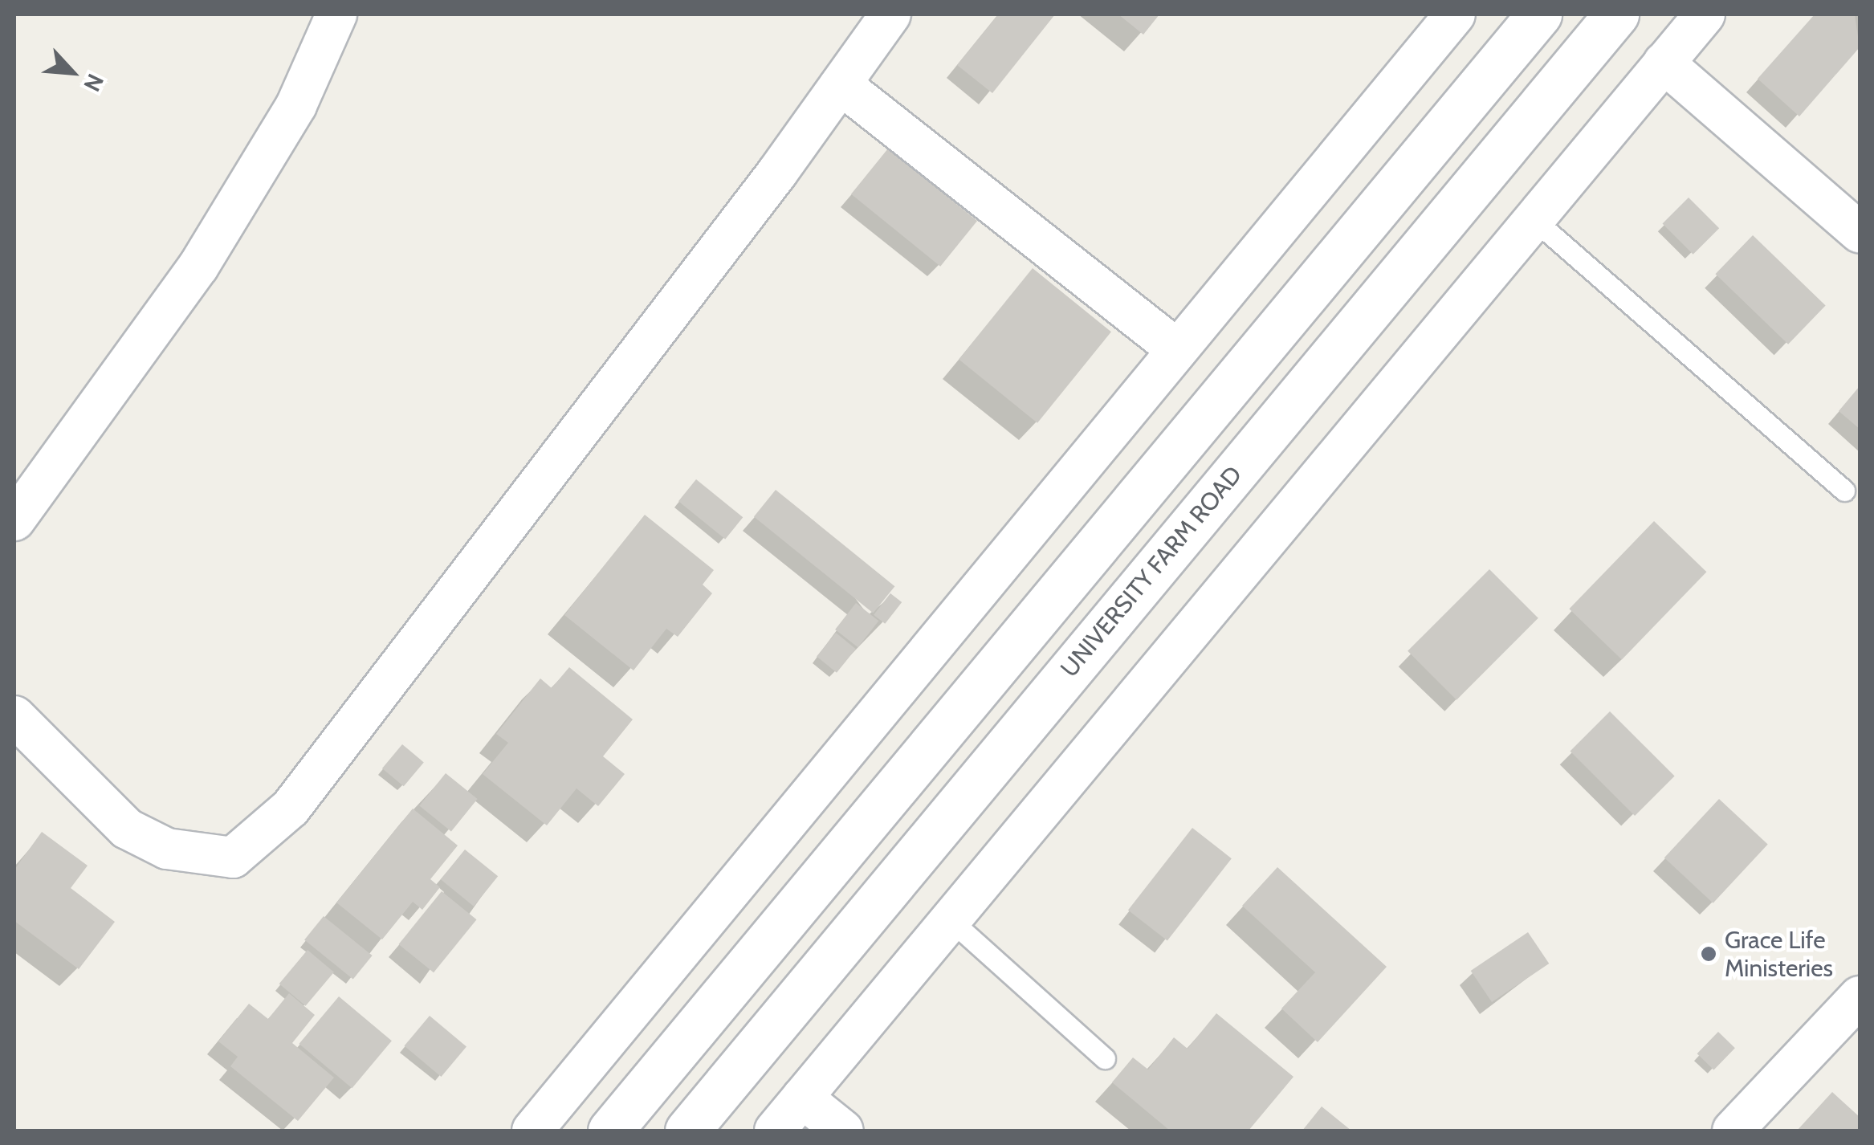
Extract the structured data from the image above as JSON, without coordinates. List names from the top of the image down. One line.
{"streets":{"street":["UNIVERSITY FARM ROAD"]},"places":["Grace Life Ministeries"],"north":"bottom right"}
